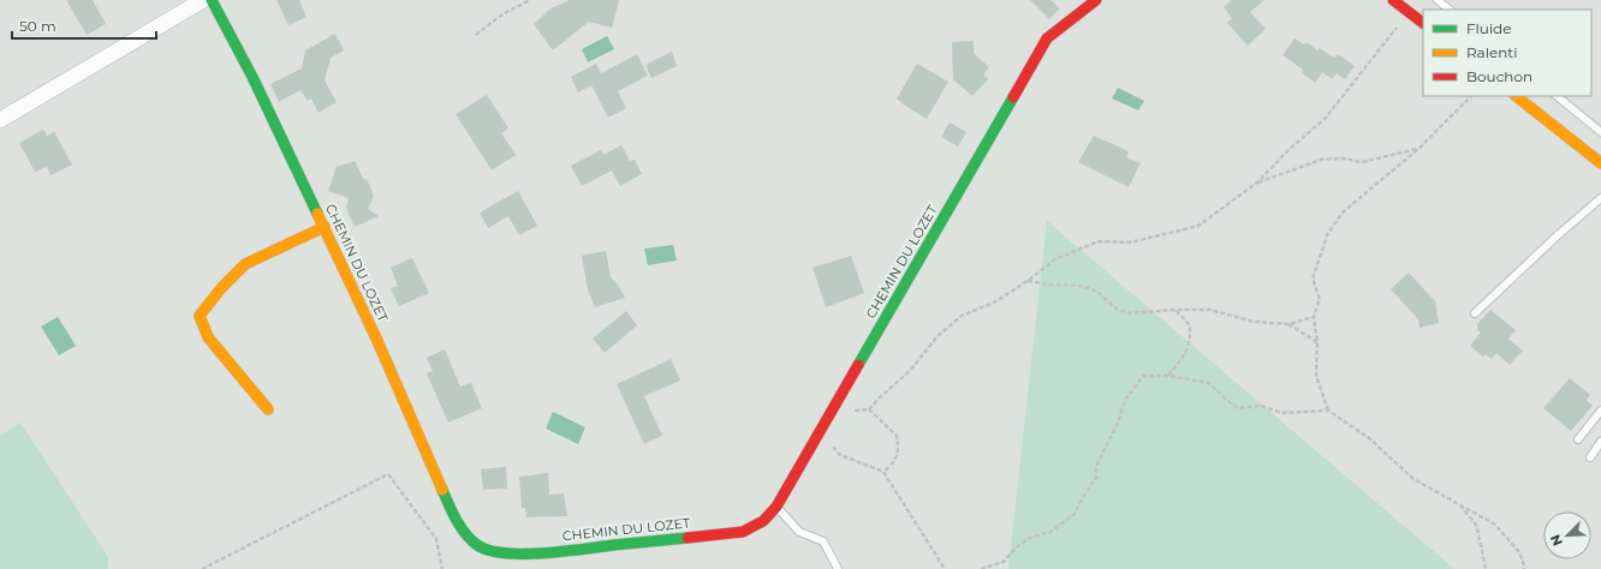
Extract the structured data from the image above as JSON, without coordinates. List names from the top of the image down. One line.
{"streets":{"street":["CHEMIN DU LOZET"]},"legend":["Fluide","Ralenti","Bouchon"],"scale_bar":"50 m","north":"bottom left"}
